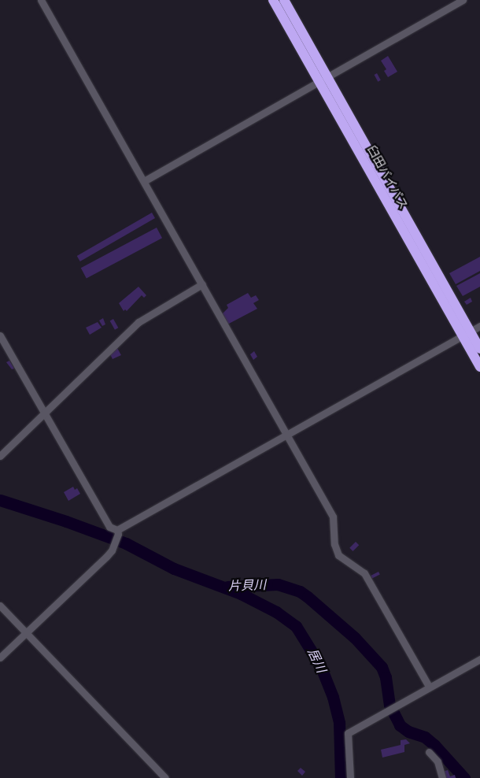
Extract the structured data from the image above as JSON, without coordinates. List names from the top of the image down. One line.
{"streets":{"highway":["臼田バイパス"]},"water":["片貝川","居川"]}
